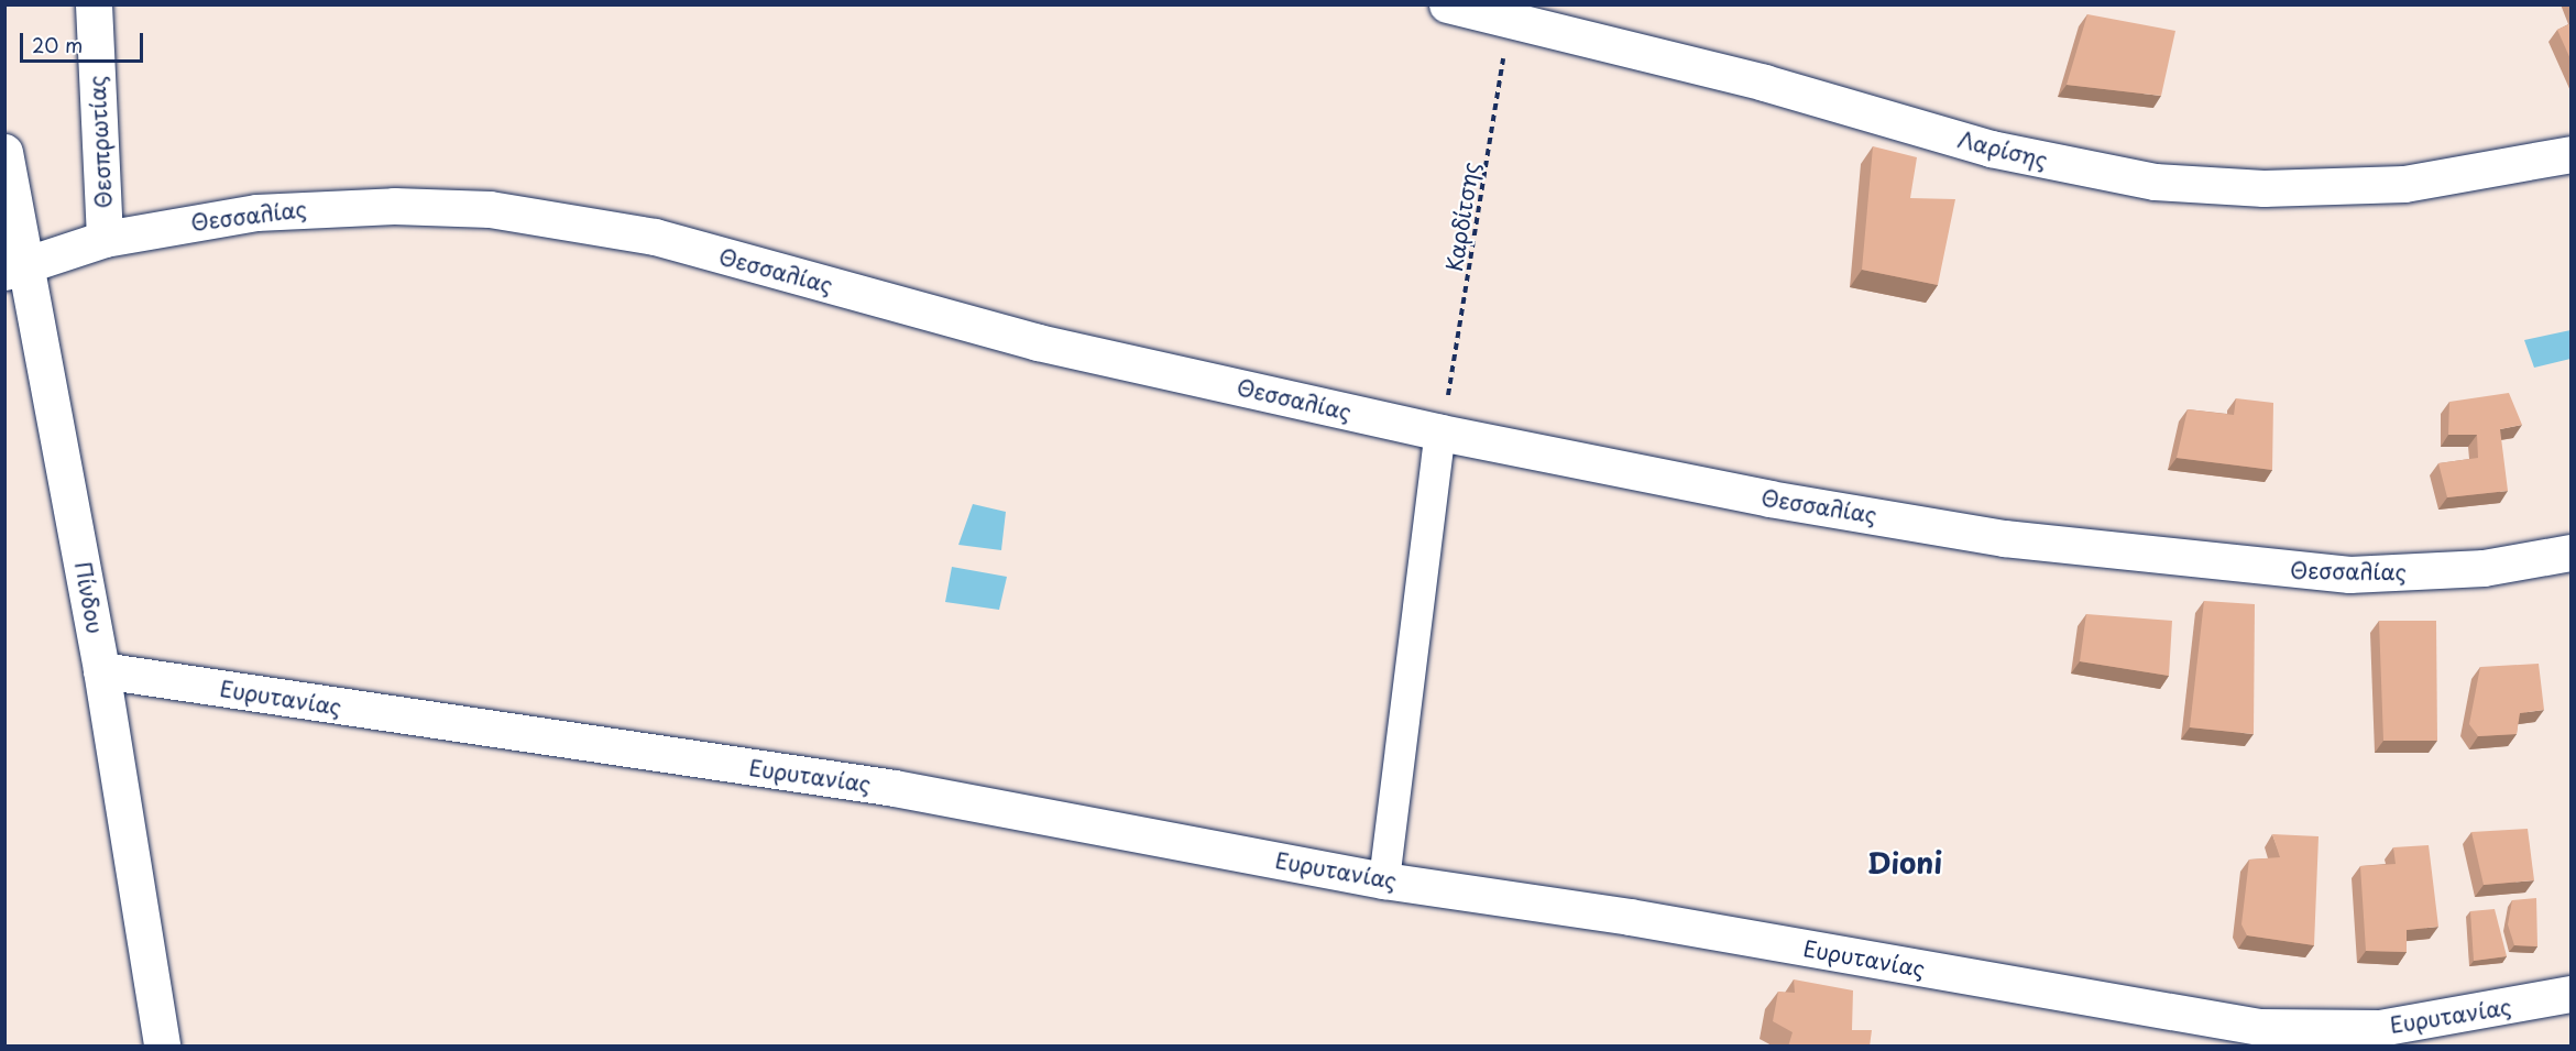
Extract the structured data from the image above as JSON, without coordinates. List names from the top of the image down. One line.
{"streets":{"street":["Θεσπρωτίας","Λαρίσης","Θεσσαλίας","Πίνδου","Ευρυτανίας"],"path":["Καρδίτσης"]},"crossings":[["Θεσπρωτίας","Θεσσαλίας"],["Λαρίσης","Καρδίτσης"],["Θεσσαλίας","Καρδίτσης"],["Θεσσαλίας","Πίνδου"],["Πίνδου","Ευρυτανίας"]],"districts":["Dioni"],"scale_bar":"20 m"}
